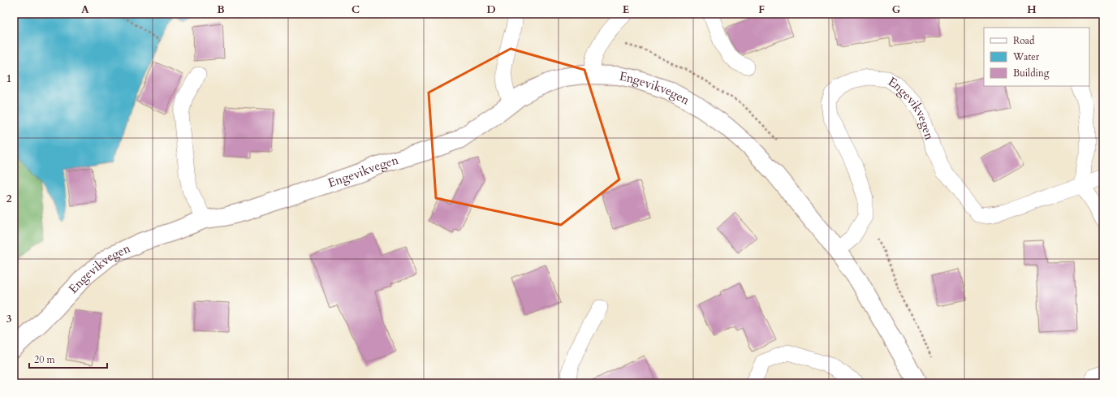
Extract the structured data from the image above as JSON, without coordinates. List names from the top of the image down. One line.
{"streets":{"street":["Engevikvegen"]},"legend":["Road","Water","Building"],"scale_bar":"20 m","grid":{"columns":["A","B","C","D","E","F","G","H"],"rows":["1","2","3"]}}
